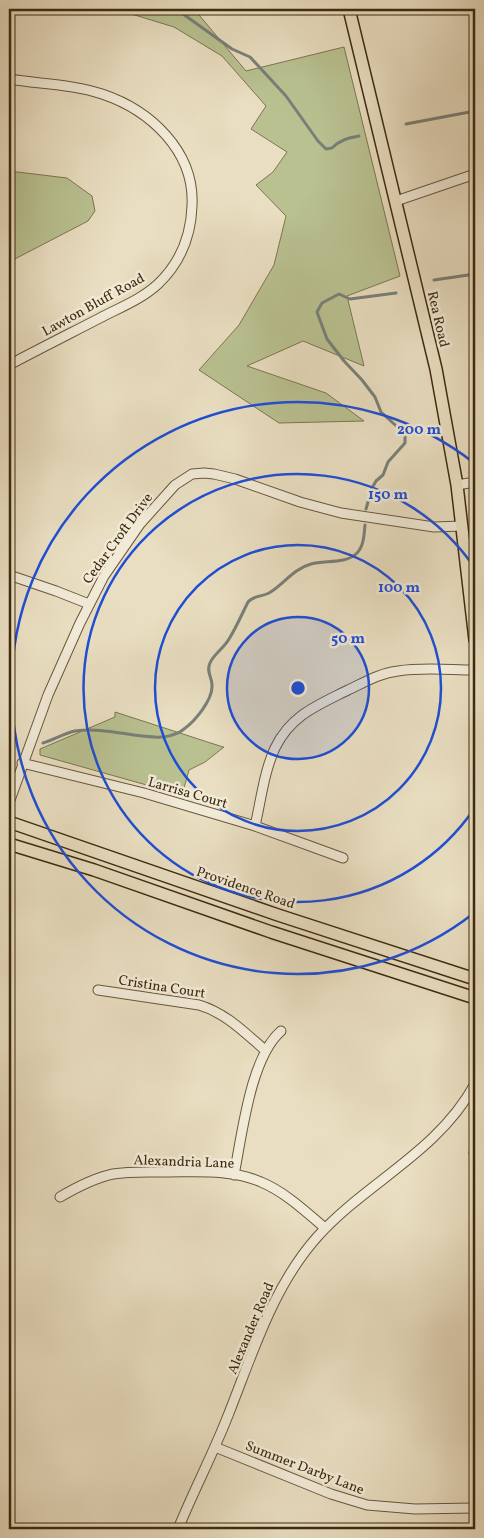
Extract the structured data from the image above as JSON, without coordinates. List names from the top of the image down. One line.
{"streets":{"main road":["Rea Road","Providence Road"],"street":["Lawton Bluff Road","Cedar Croft Drive","Larrisa Court","Cristina Court","Alexandria Lane","Alexander Road","Summer Darby Lane"]},"crossings":[["Rea Road","Cedar Croft Drive"],["Cedar Croft Drive","Larrisa Court"],["Alexandria Lane","Alexander Road"],["Alexander Road","Summer Darby Lane"]],"rings":["200 m","150 m","100 m","50 m"]}
